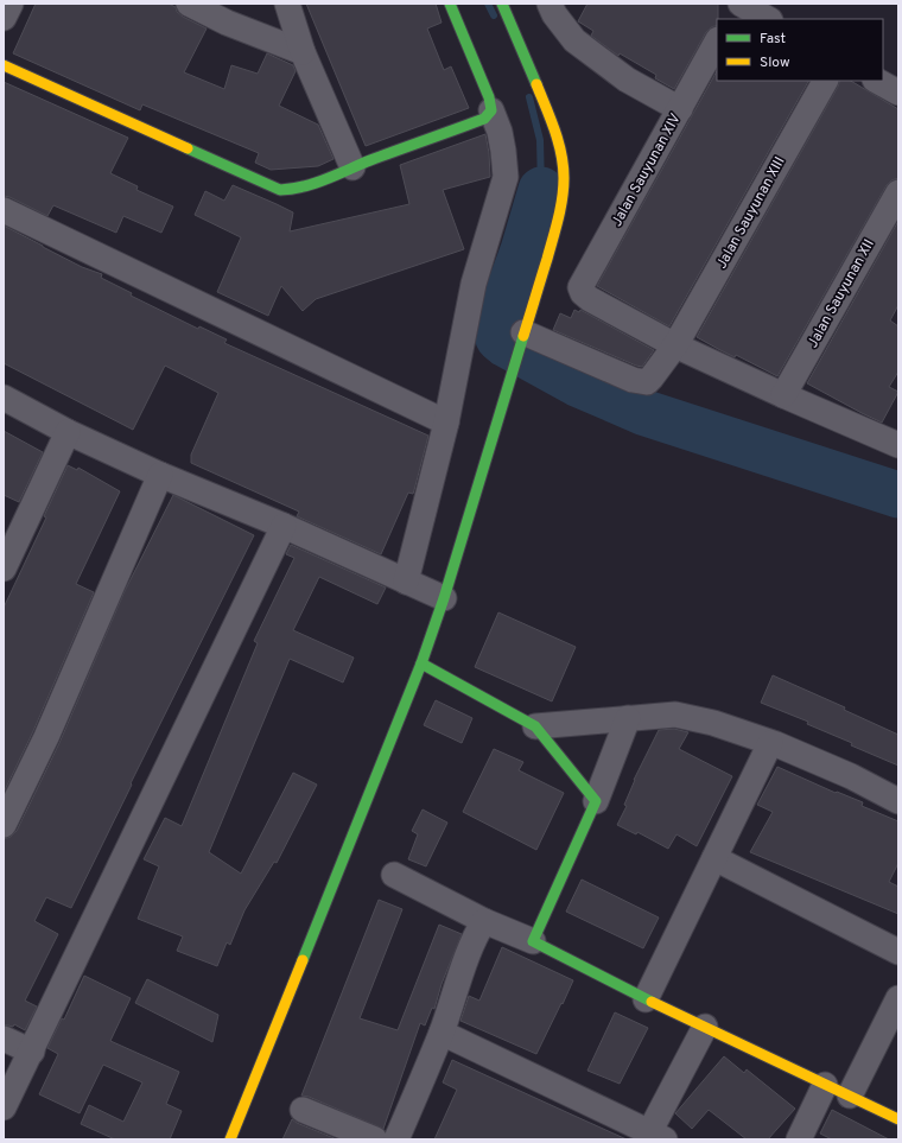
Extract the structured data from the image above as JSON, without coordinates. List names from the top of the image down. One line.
{"streets":{"street":["Jalan Sauyunan XIV","Jalan Sauyunan XIII","Jalan Sauyunan XII"]},"crossings":[["Jalan Sauyunan XIV","Jalan Sauyunan XIII"]],"legend":["Fast","Slow"]}
